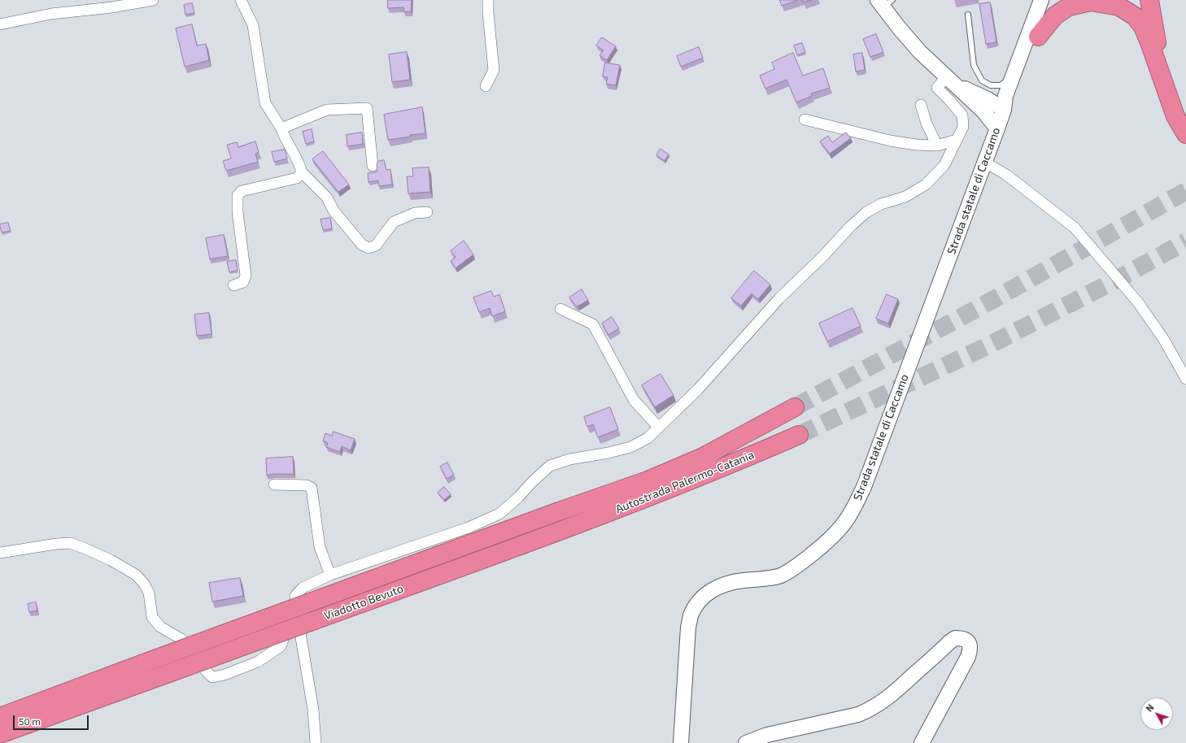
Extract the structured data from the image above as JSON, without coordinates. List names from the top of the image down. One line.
{"streets":{"highway":["Autostrada Palermo-Catania","Viadotto Bevuto"],"main road":["Strada statale di Caccamo"]},"crossings":[["Autostrada Palermo-Catania","Viadotto Bevuto"]],"scale_bar":"50 m","north":"top left"}
